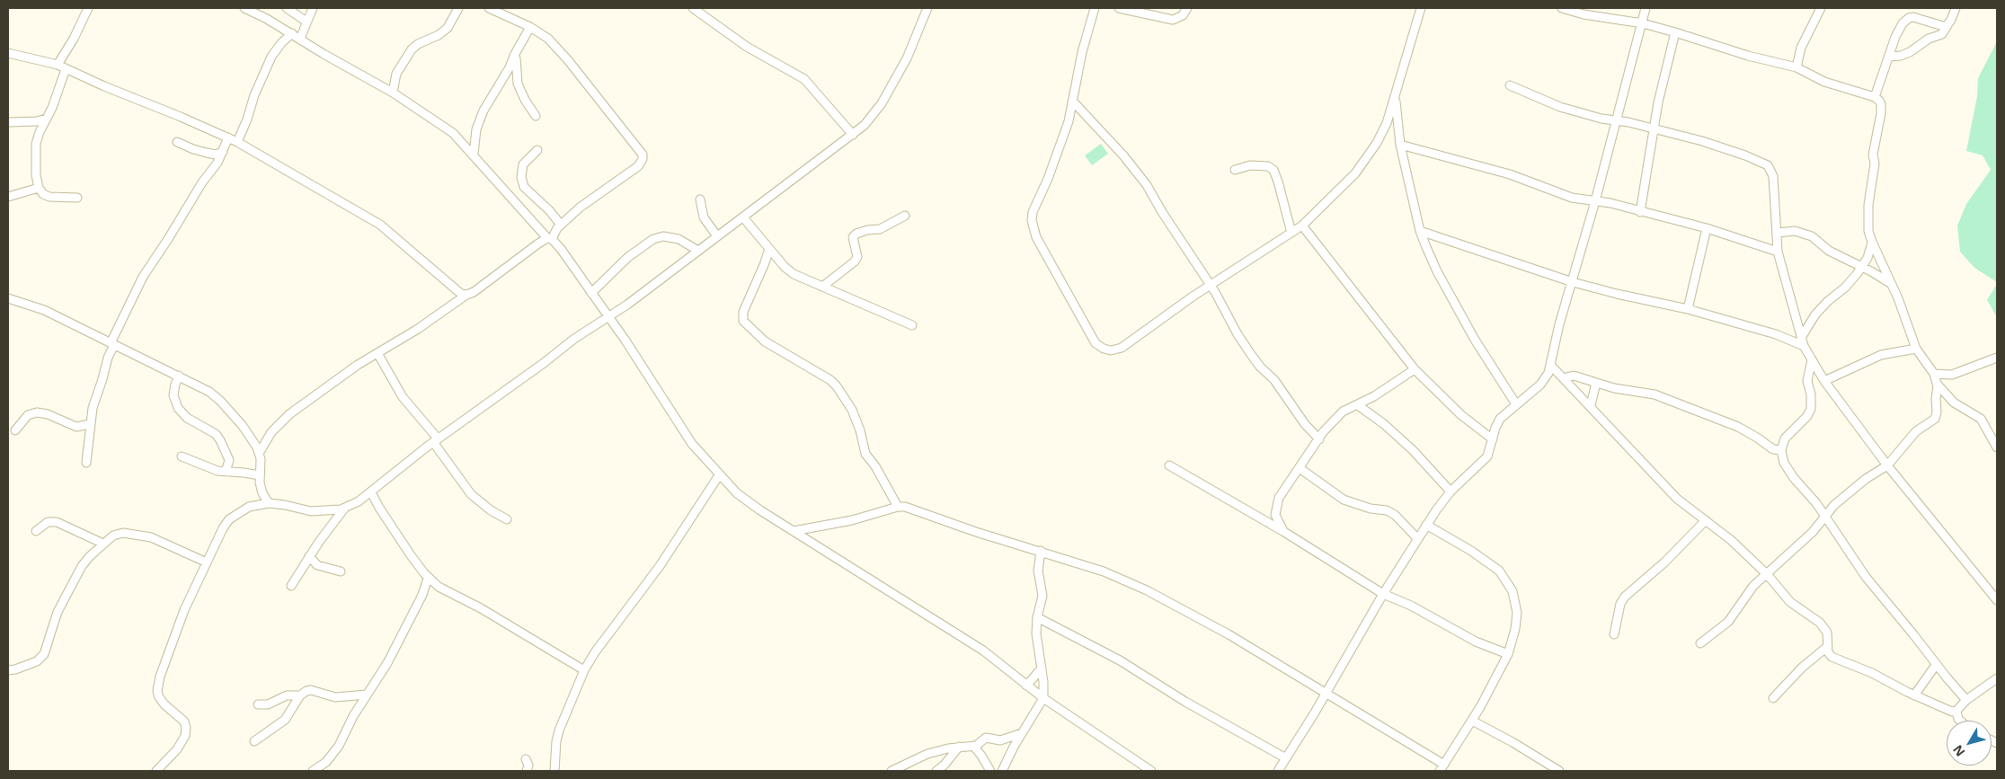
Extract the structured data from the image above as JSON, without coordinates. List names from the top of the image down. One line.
{"north":"bottom left"}
